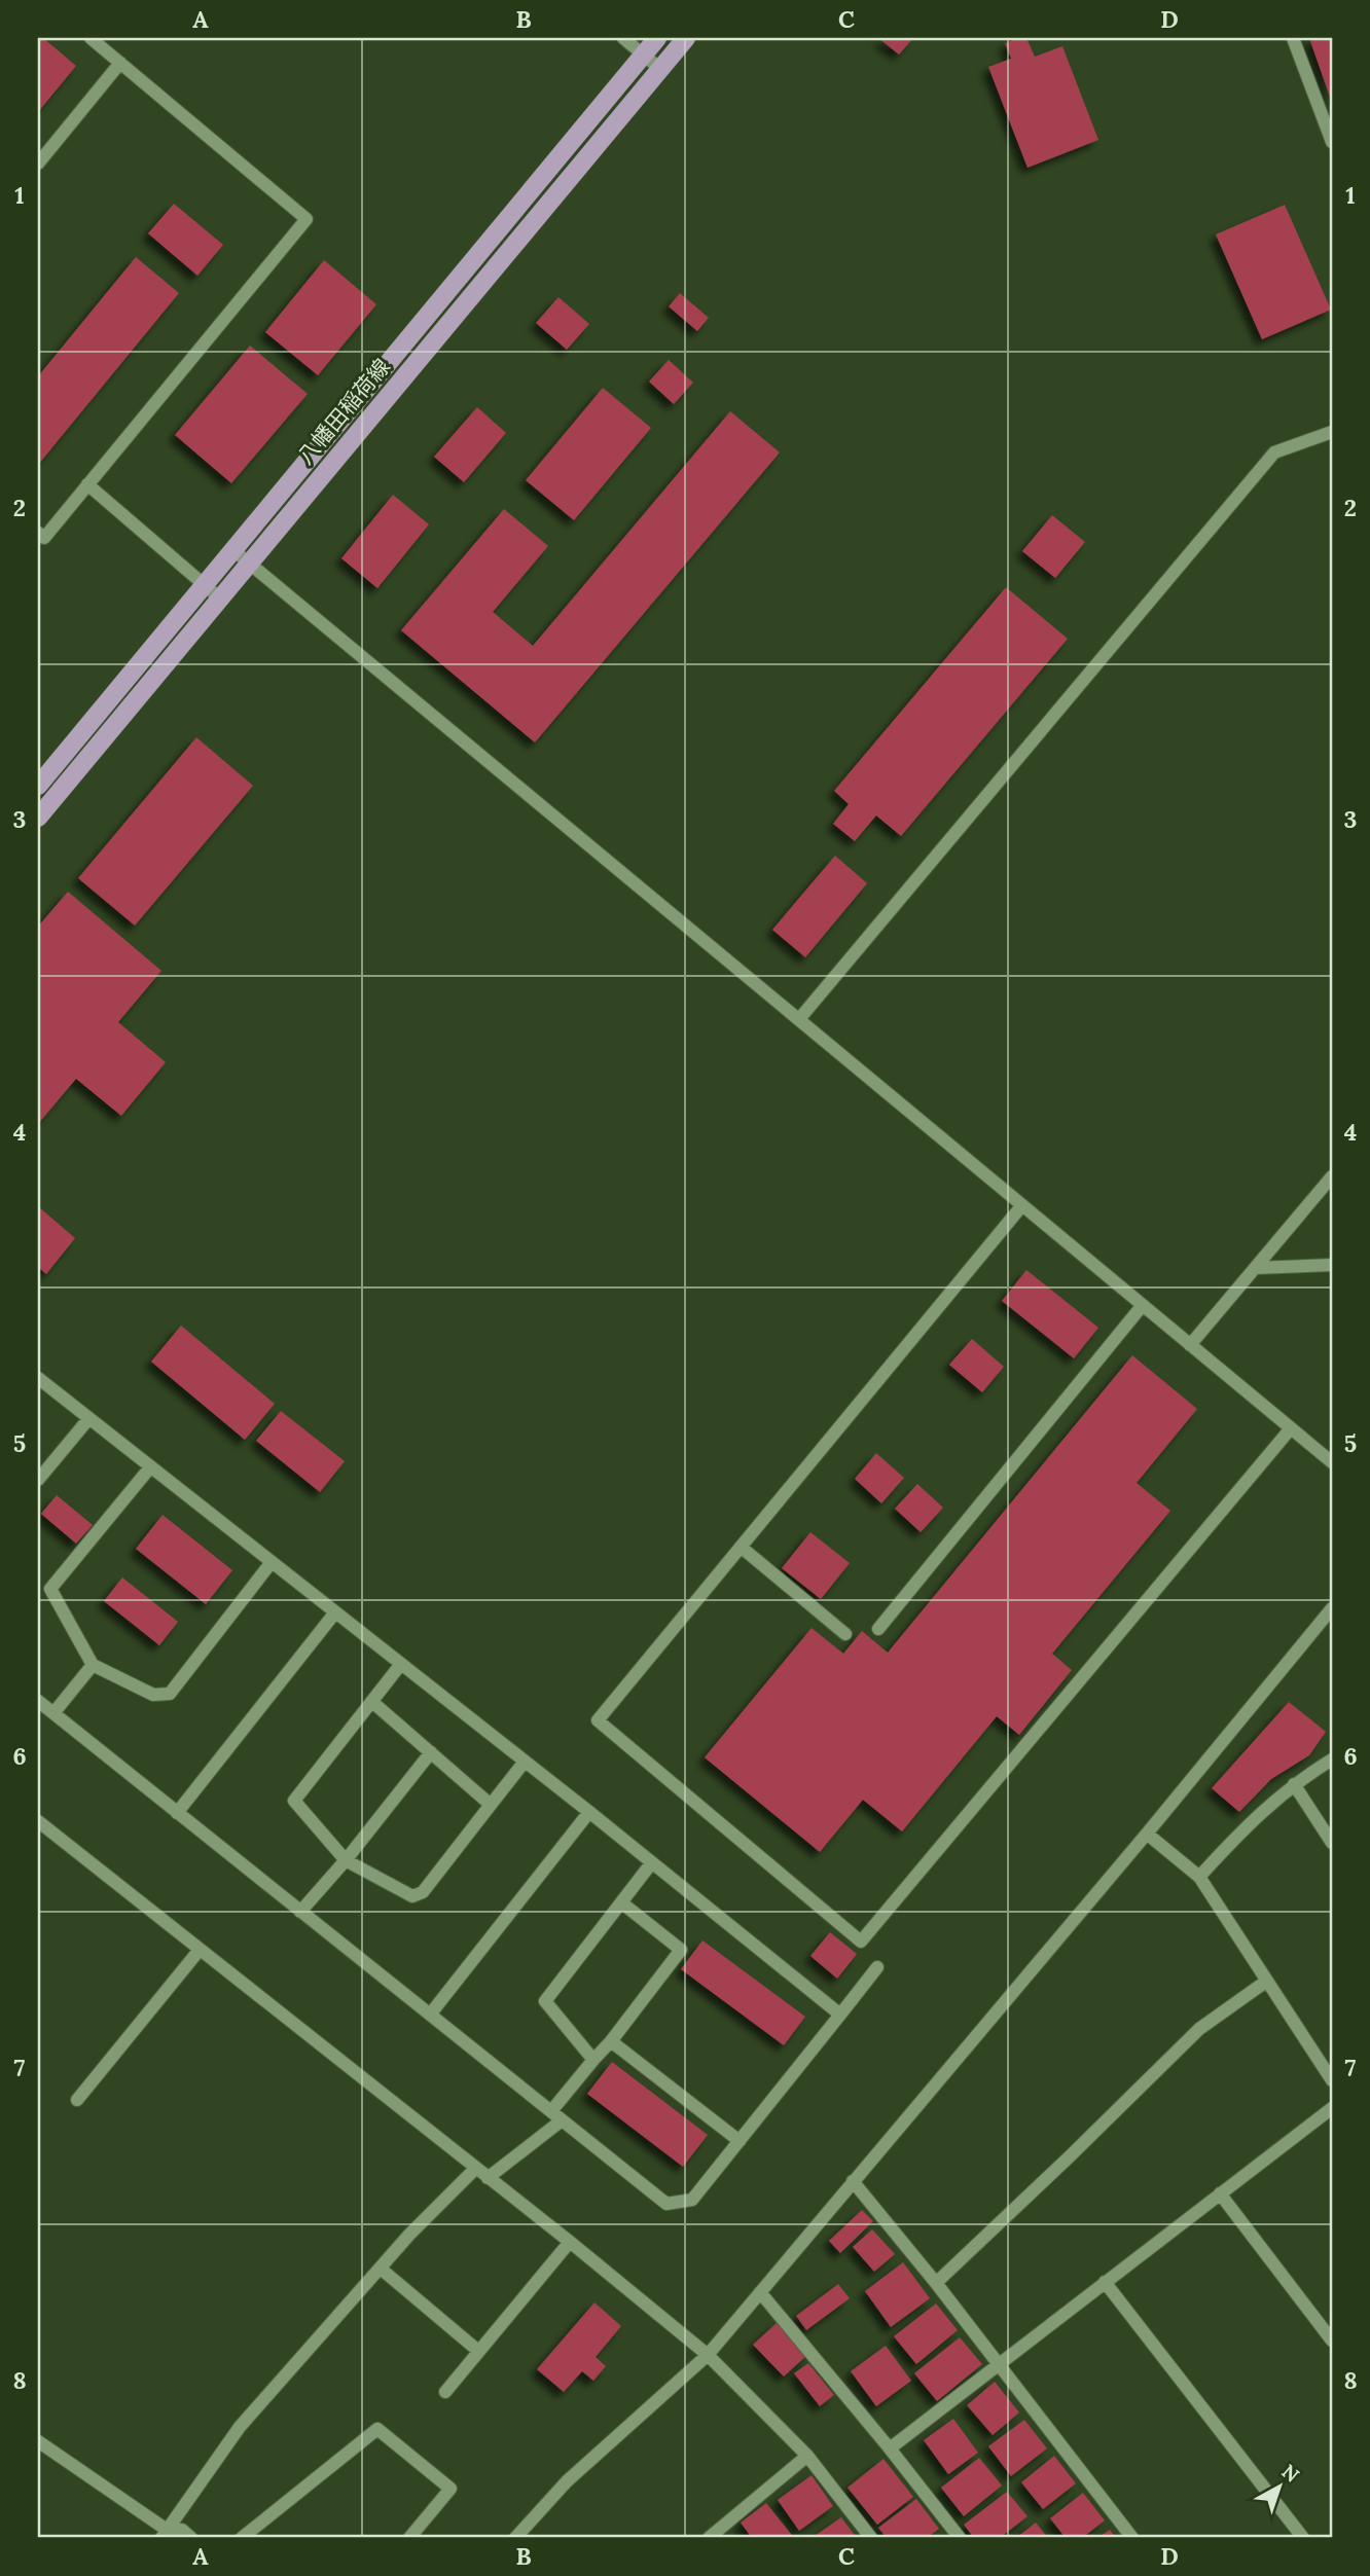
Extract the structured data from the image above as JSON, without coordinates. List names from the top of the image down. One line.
{"streets":{"main road":["八幡田稲荷線"]},"north":"top right","grid":{"columns":["A","B","C","D"],"rows":["1","2","3","4","5","6","7","8"]}}
